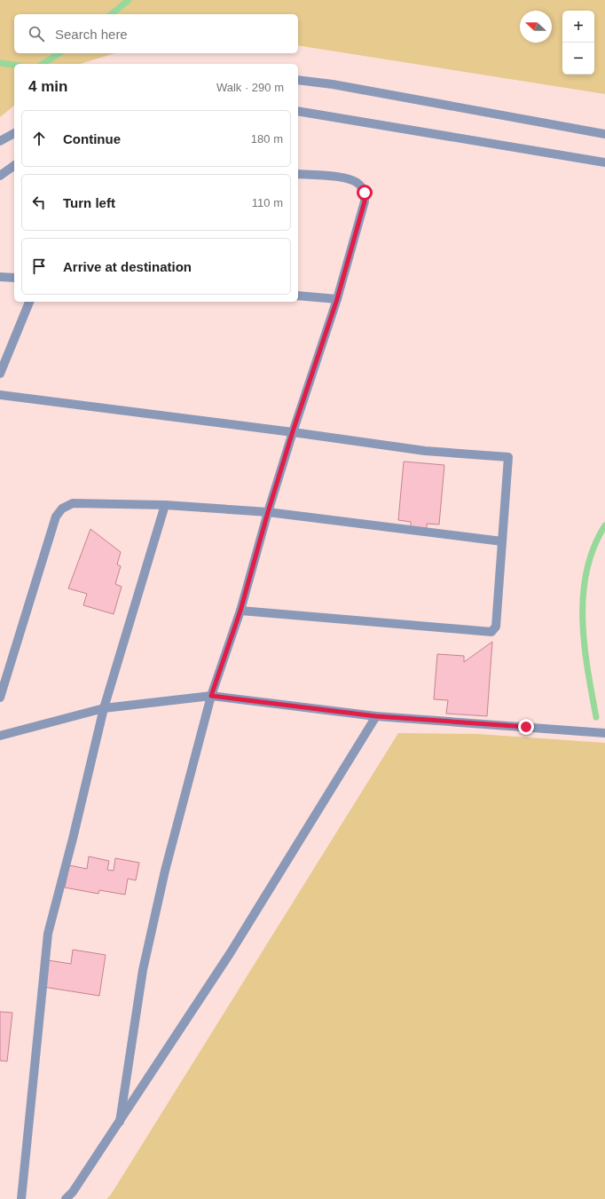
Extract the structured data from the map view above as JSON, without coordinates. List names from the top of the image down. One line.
{"north":"left","page":{"map_buttons":["+","−"],"search":"Search here","heading":["4 min","Walk · 290 m"],"list":[["Continue","180 m"],["Turn left","110 m"],"Arrive at destination"]}}
